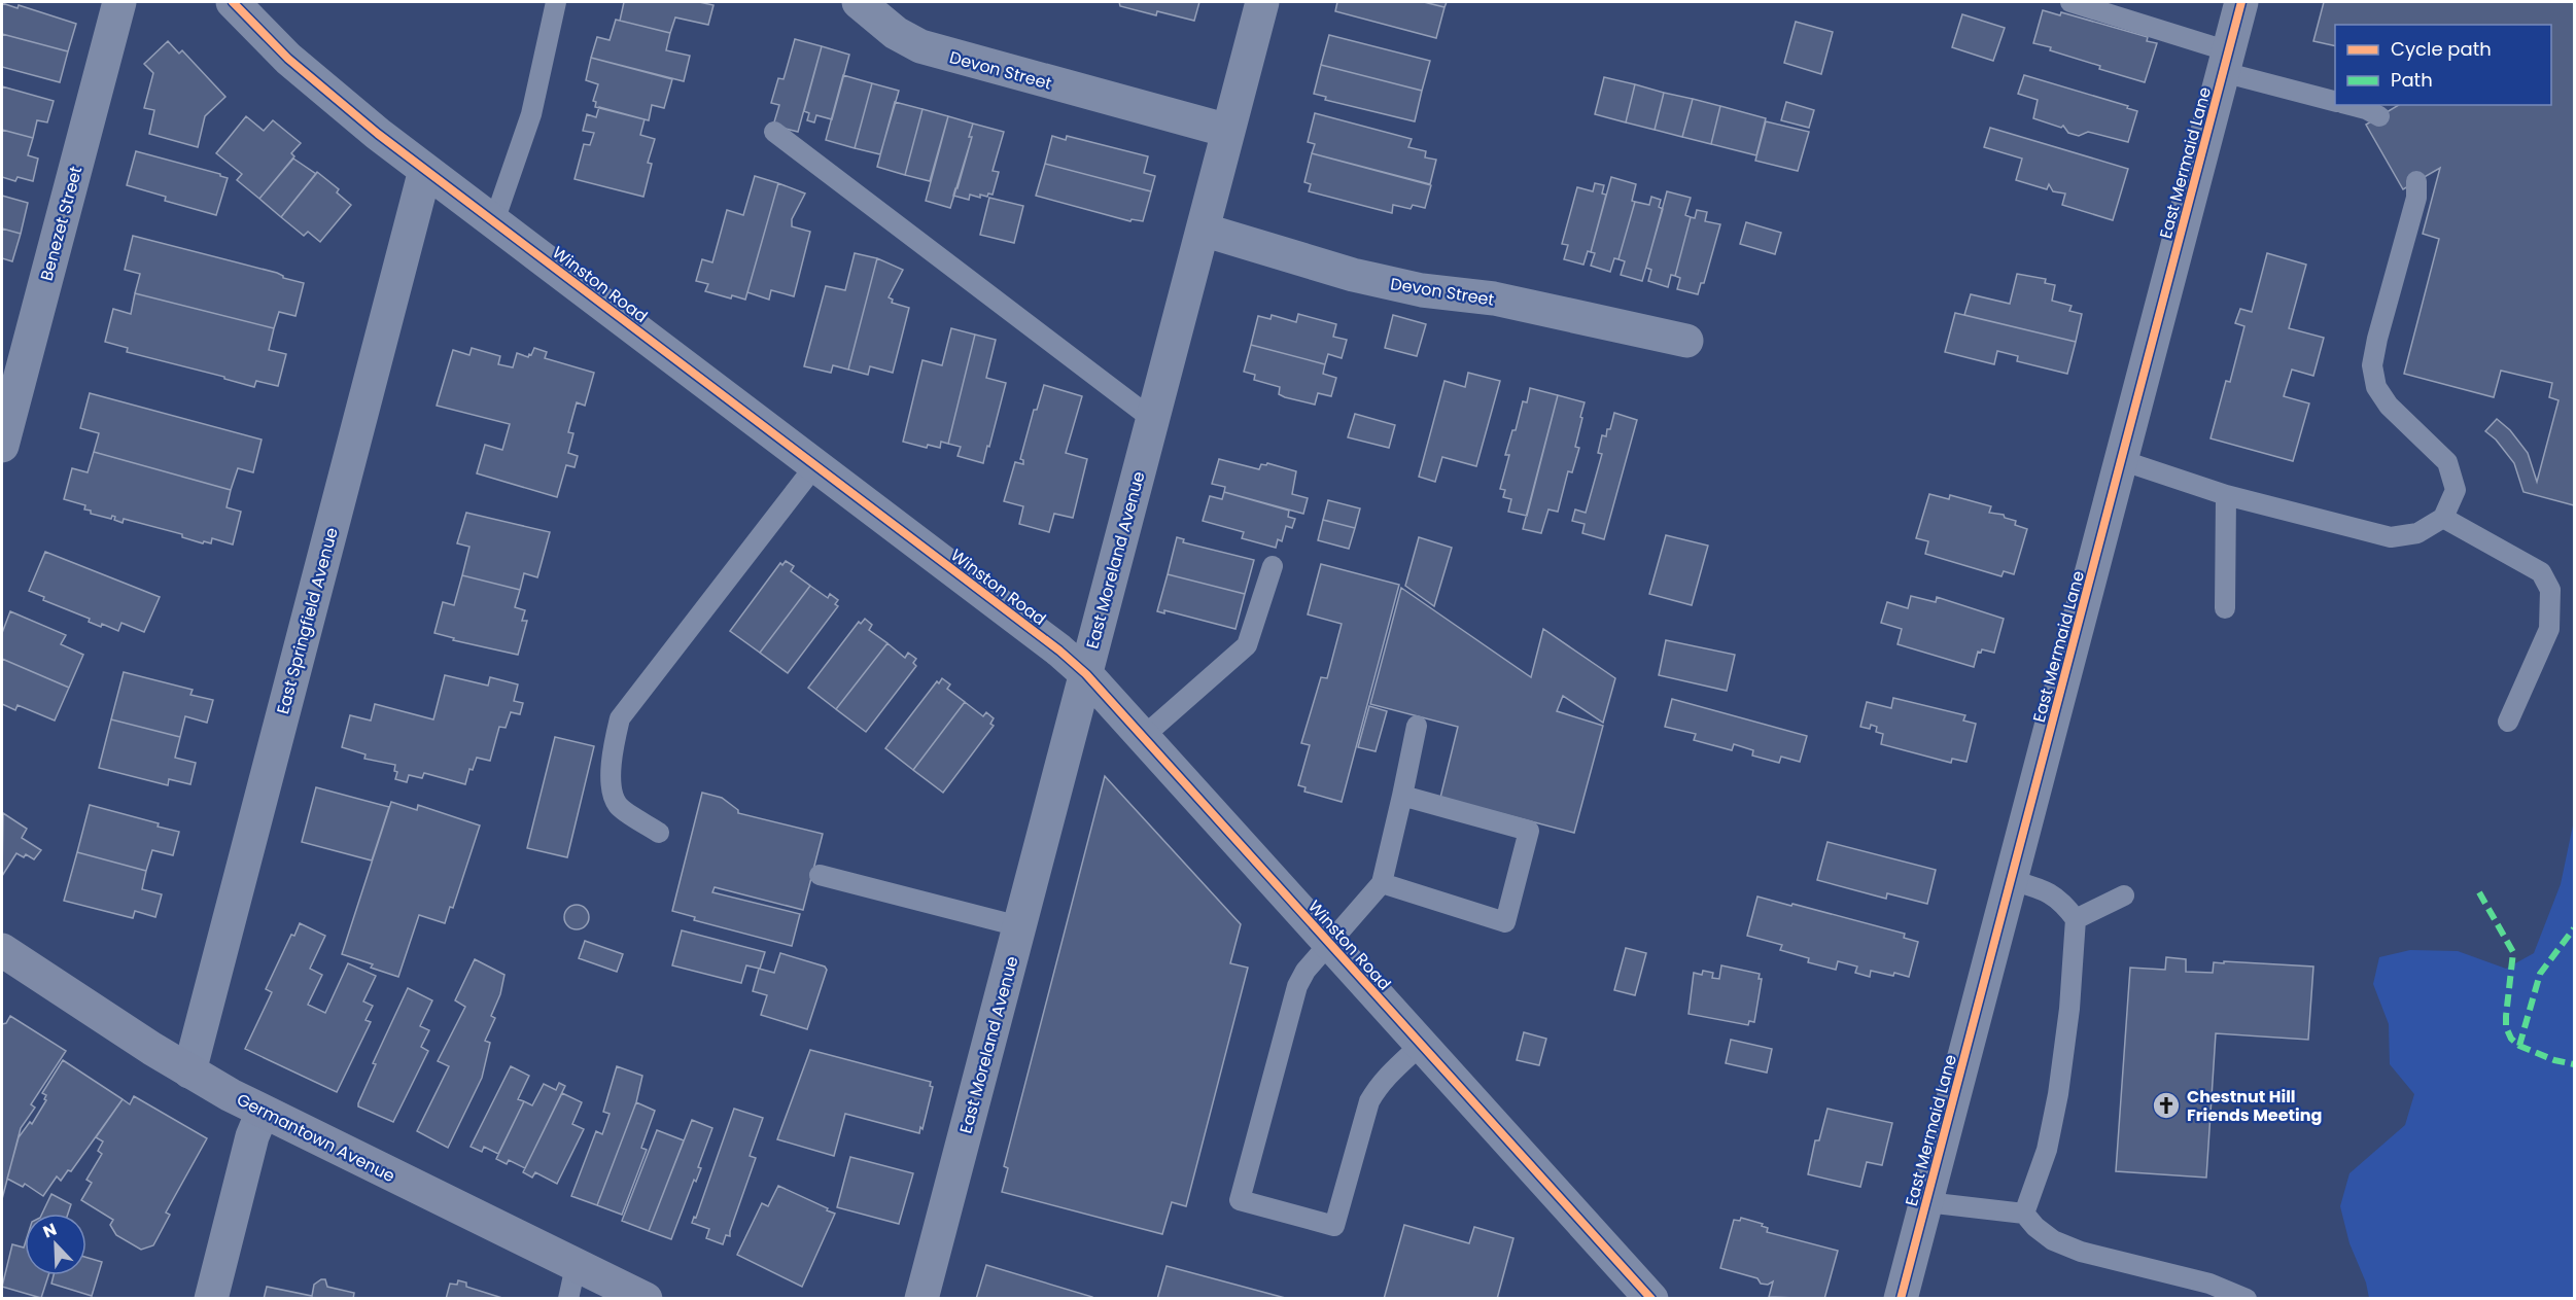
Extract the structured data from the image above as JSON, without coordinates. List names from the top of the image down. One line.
{"streets":{"main road":["Germantown Avenue"],"street":["Devon Street","East Mermaid Lane","Benezet Street","Winston Road","East Moreland Avenue","East Springfield Avenue"]},"crossings":[["Devon Street","East Moreland Avenue"],["Winston Road","East Moreland Avenue"],["Winston Road","East Springfield Avenue"],["East Springfield Avenue","Germantown Avenue"]],"places":{"church":["Chestnut Hill Friends Meeting"]},"legend":["Cycle path","Path"],"north":"top left"}
